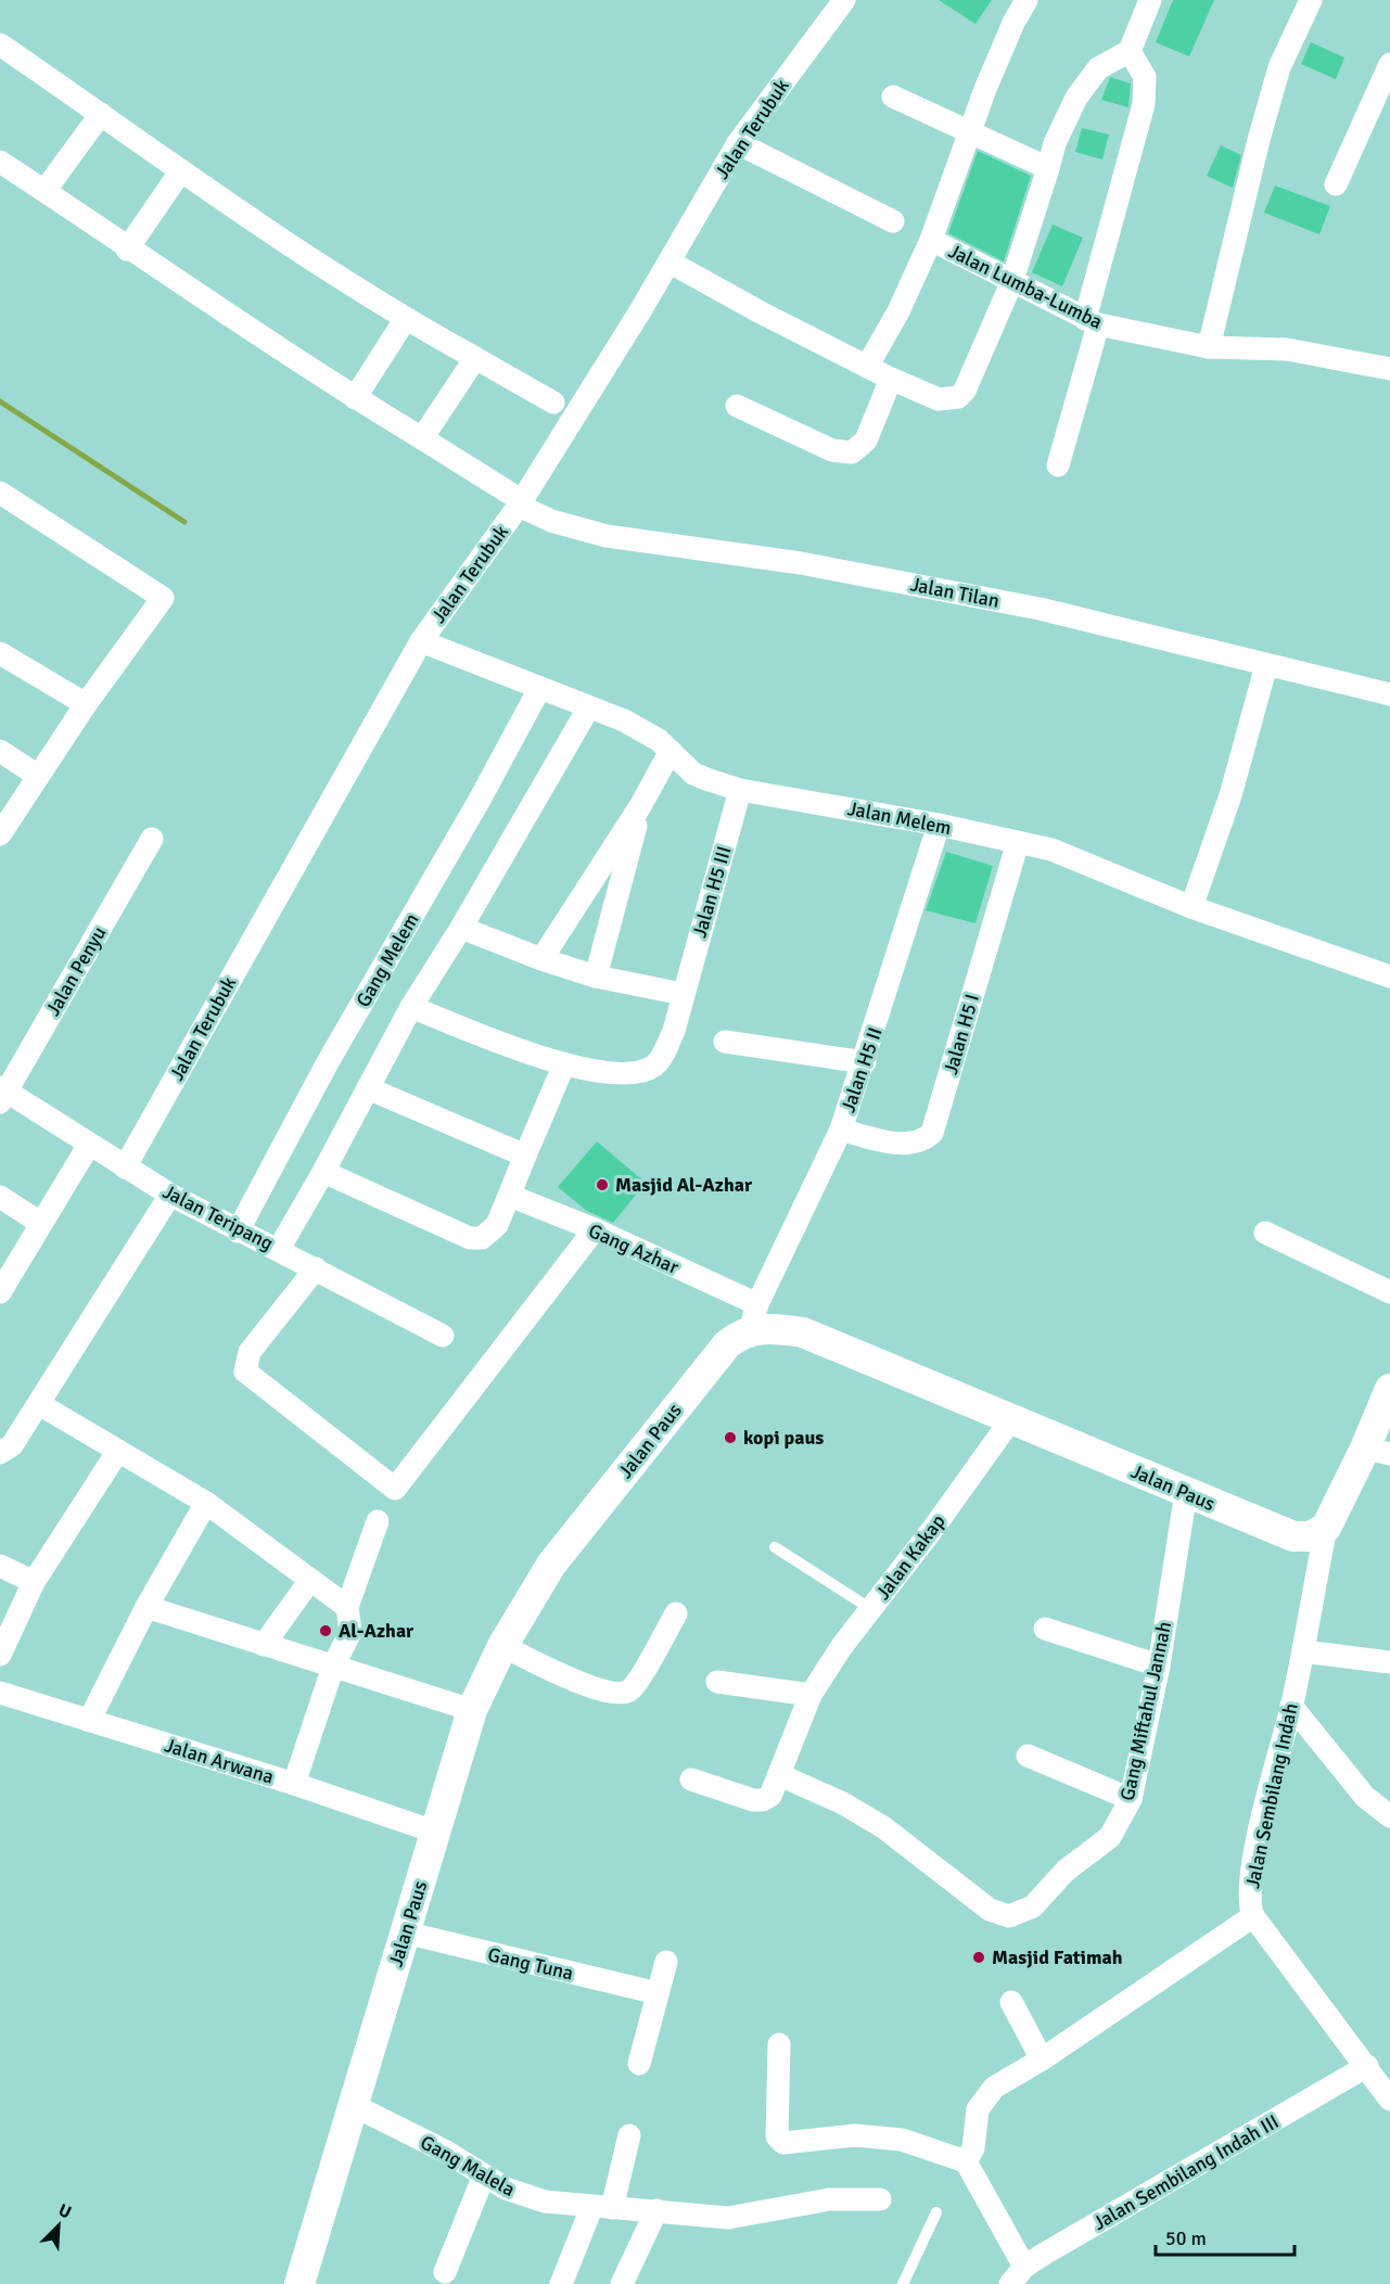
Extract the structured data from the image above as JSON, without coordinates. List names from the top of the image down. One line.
{"streets":{"main road":["Jalan Paus"],"street":["Jalan Terubuk","Jalan Lumba-Lumba","Jalan Tilan","Jalan Melem","Jalan H5 III","Gang Melem","Jalan Penyu","Jalan H5 I","Jalan H5 II","Jalan Teripang","Gang Azhar","Jalan Kakap","Gang Miftahul Jannah","Jalan Arwana","Jalan Sembilang Indah","Gang Tuna","Gang Malela","Jalan Sembilang Indah III"]},"crossings":[["Jalan Terubuk","Jalan Tilan"],["Jalan Terubuk","Jalan Melem"],["Jalan Terubuk","Jalan Teripang"],["Jalan Melem","Jalan H5 III"],["Jalan Melem","Gang Melem"],["Jalan Melem","Jalan H5 I"],["Jalan Melem","Jalan H5 II"],["Gang Melem","Jalan Teripang"],["Jalan Penyu","Jalan Teripang"],["Jalan H5 I","Jalan H5 II"],["Jalan H5 II","Gang Azhar"],["Jalan H5 II","Jalan Paus"],["Gang Azhar","Jalan Paus"],["Jalan Paus","Jalan Kakap"],["Jalan Paus","Gang Miftahul Jannah"],["Jalan Paus","Jalan Arwana"],["Jalan Paus","Jalan Sembilang Indah"],["Jalan Paus","Gang Tuna"],["Jalan Paus","Gang Malela"],["Jalan Kakap","Gang Miftahul Jannah"],["Jalan Sembilang Indah","Jalan Sembilang Indah III"]],"places":["Masjid Al-Azhar","kopi paus","Al-Azhar","Masjid Fatimah"],"scale_bar":"50 m","north":"top right"}
